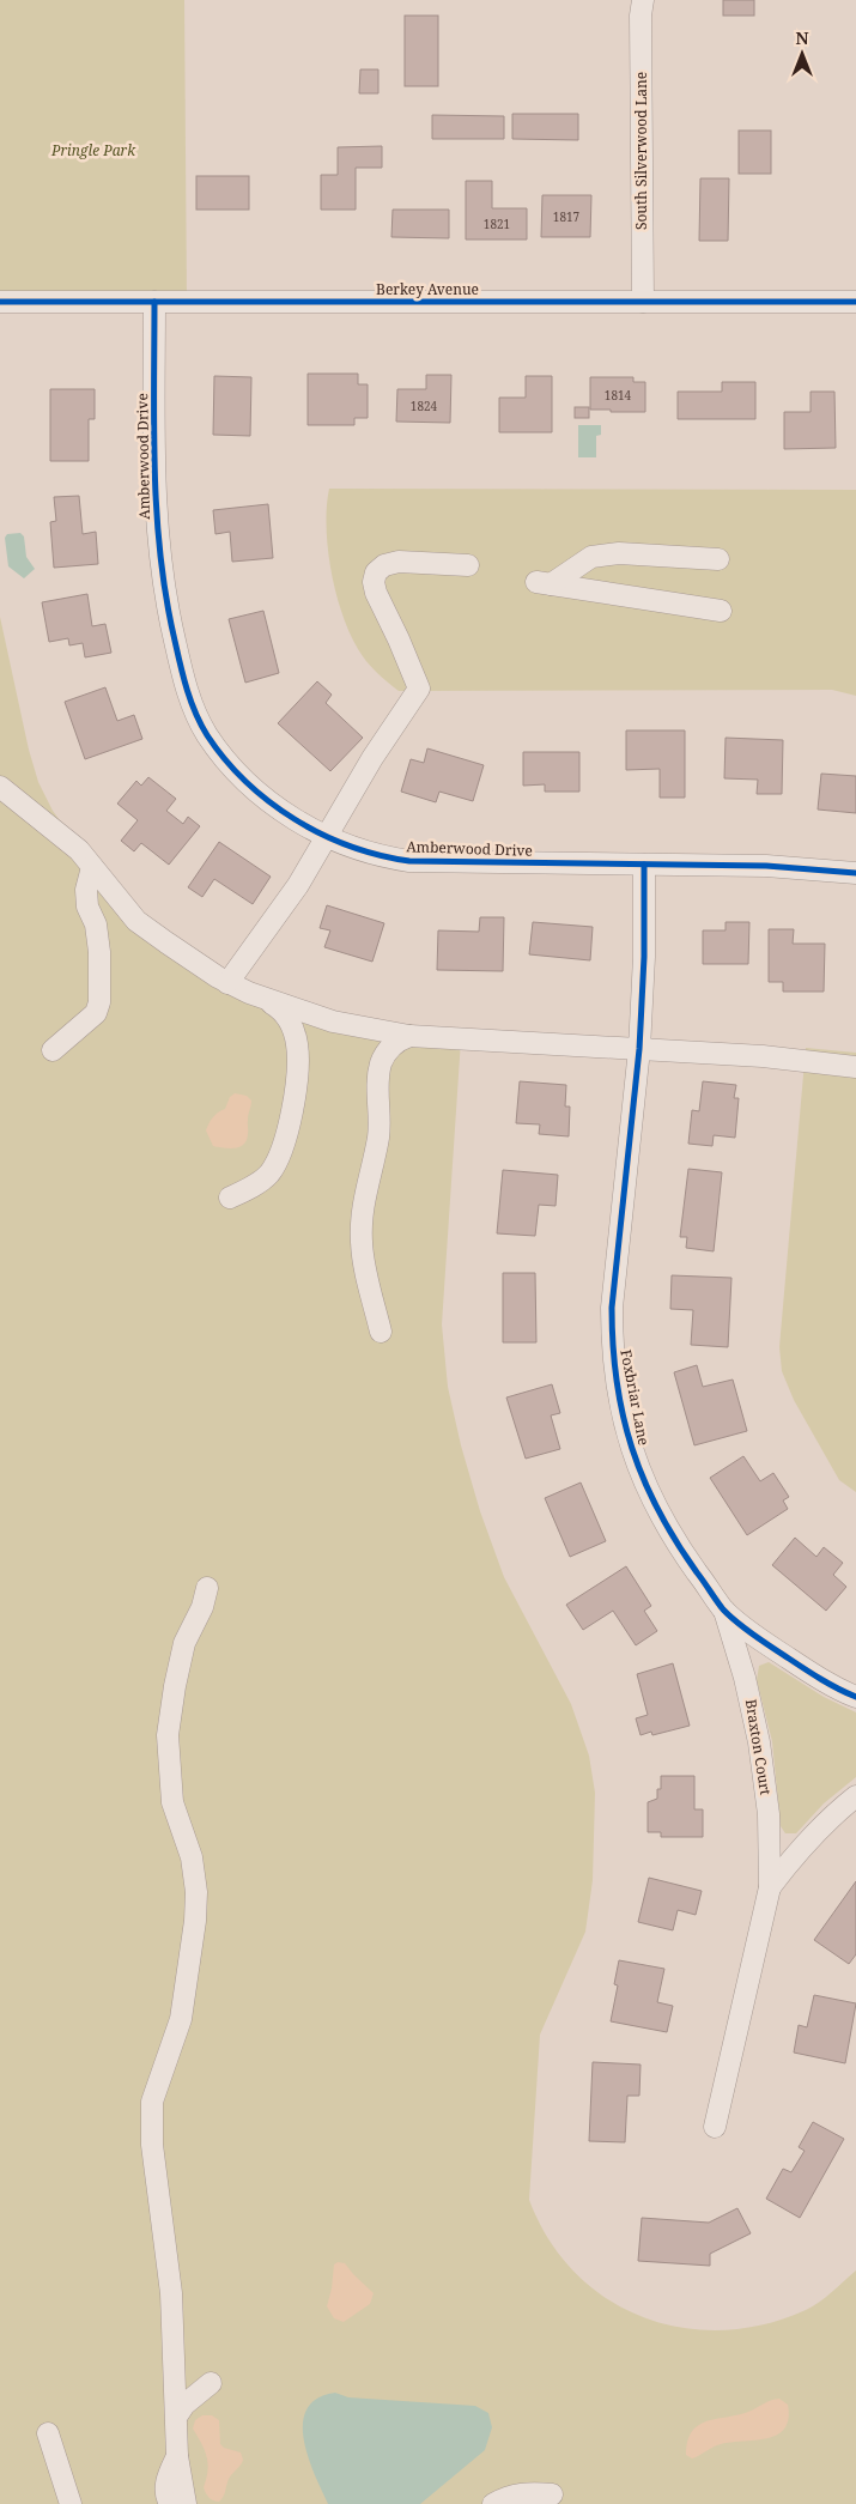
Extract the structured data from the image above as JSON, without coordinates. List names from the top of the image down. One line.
{"streets":{"street":["South Silverwood Lane","Berkey Avenue","Amberwood Drive","Foxbriar Lane","Braxton Court"]},"crossings":[["South Silverwood Lane","Berkey Avenue"],["Berkey Avenue","Amberwood Drive"],["Amberwood Drive","Foxbriar Lane"],["Foxbriar Lane","Braxton Court"]],"parks":["Pringle Park"],"house_numbers":["1817","1821","1814","1824"],"north":"top"}
